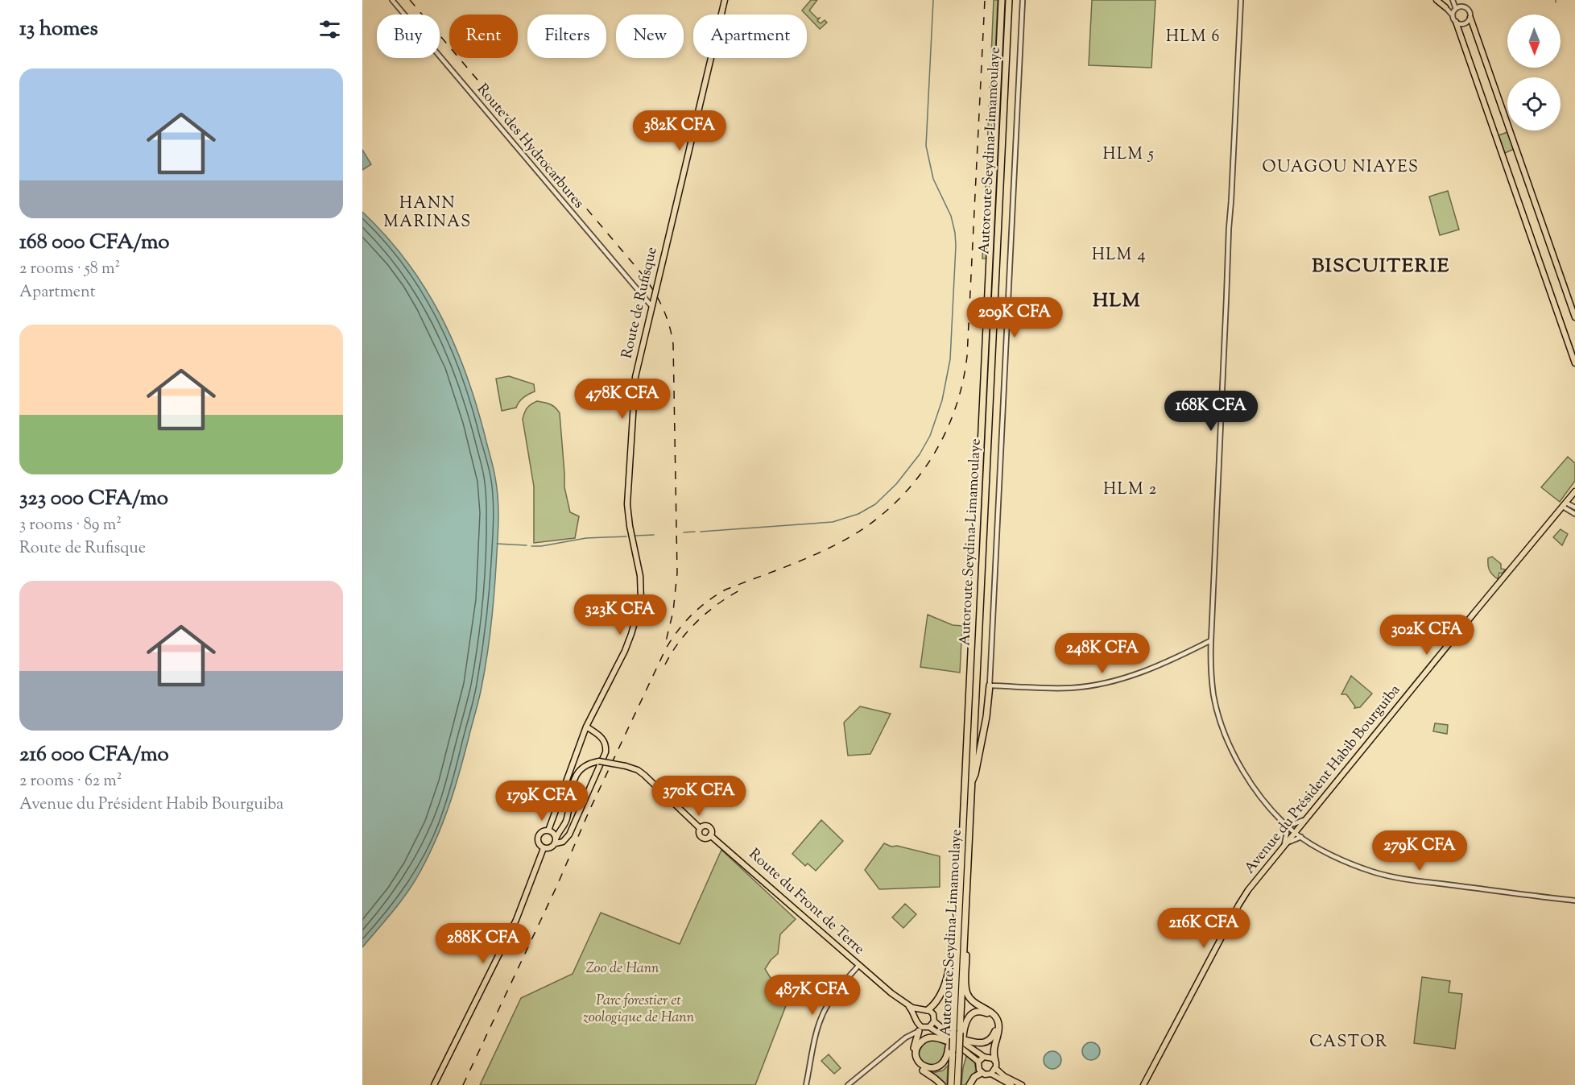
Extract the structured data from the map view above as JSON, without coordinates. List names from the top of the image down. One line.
{"streets":{"highway":["Autoroute Seydina-Limamoulaye"],"main road":["Route de Rufisque","Avenue du Président Habib Bourguiba","Route du Front de Terre"],"street":["Route des Hydrocarbures"]},"crossings":[["Route des Hydrocarbures","Route de Rufisque"],["Route de Rufisque","Route du Front de Terre"]],"districts":["HLM 6","HLM 5","OUAGOU NIAYES","HANN MARINAS","HLM 4","BISCUITERIE","HLM","HLM 2","CASTOR"],"parks":["Zoo de Hann","Parc forestier et zoologique de Hann"],"north":"bottom","page":{"heading":"13 homes","chip":["Buy","Rent","Filters","New","Apartment"],"list":[{"name":"168 000 CFA/mo","note":"2 rooms · 58 m² · Apartment"},{"name":"323 000 CFA/mo","note":"3 rooms · 89 m² · Route de Rufisque"},{"name":"216 000 CFA/mo","note":"2 rooms · 62 m² · Avenue du Président Habib Bourguiba"}],"price":["382K CFA","209K CFA","478K CFA","168K CFA","323K CFA","302K CFA","248K CFA","370K CFA","179K CFA","279K CFA","216K CFA","288K CFA","487K CFA"]}}
